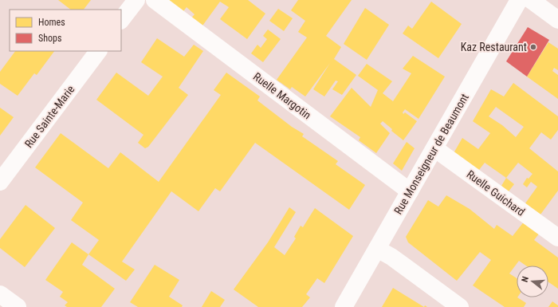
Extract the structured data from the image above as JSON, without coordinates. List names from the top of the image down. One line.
{"streets":{"street":["Ruelle Margotin","Rue Sainte-Marie","Rue Monseigneur de Beaumont","Ruelle Guichard"]},"crossings":[["Ruelle Margotin","Rue Monseigneur de Beaumont"],["Rue Monseigneur de Beaumont","Ruelle Guichard"]],"places":["Kaz Restaurant"],"legend":["Homes","Shops"],"north":"left"}
